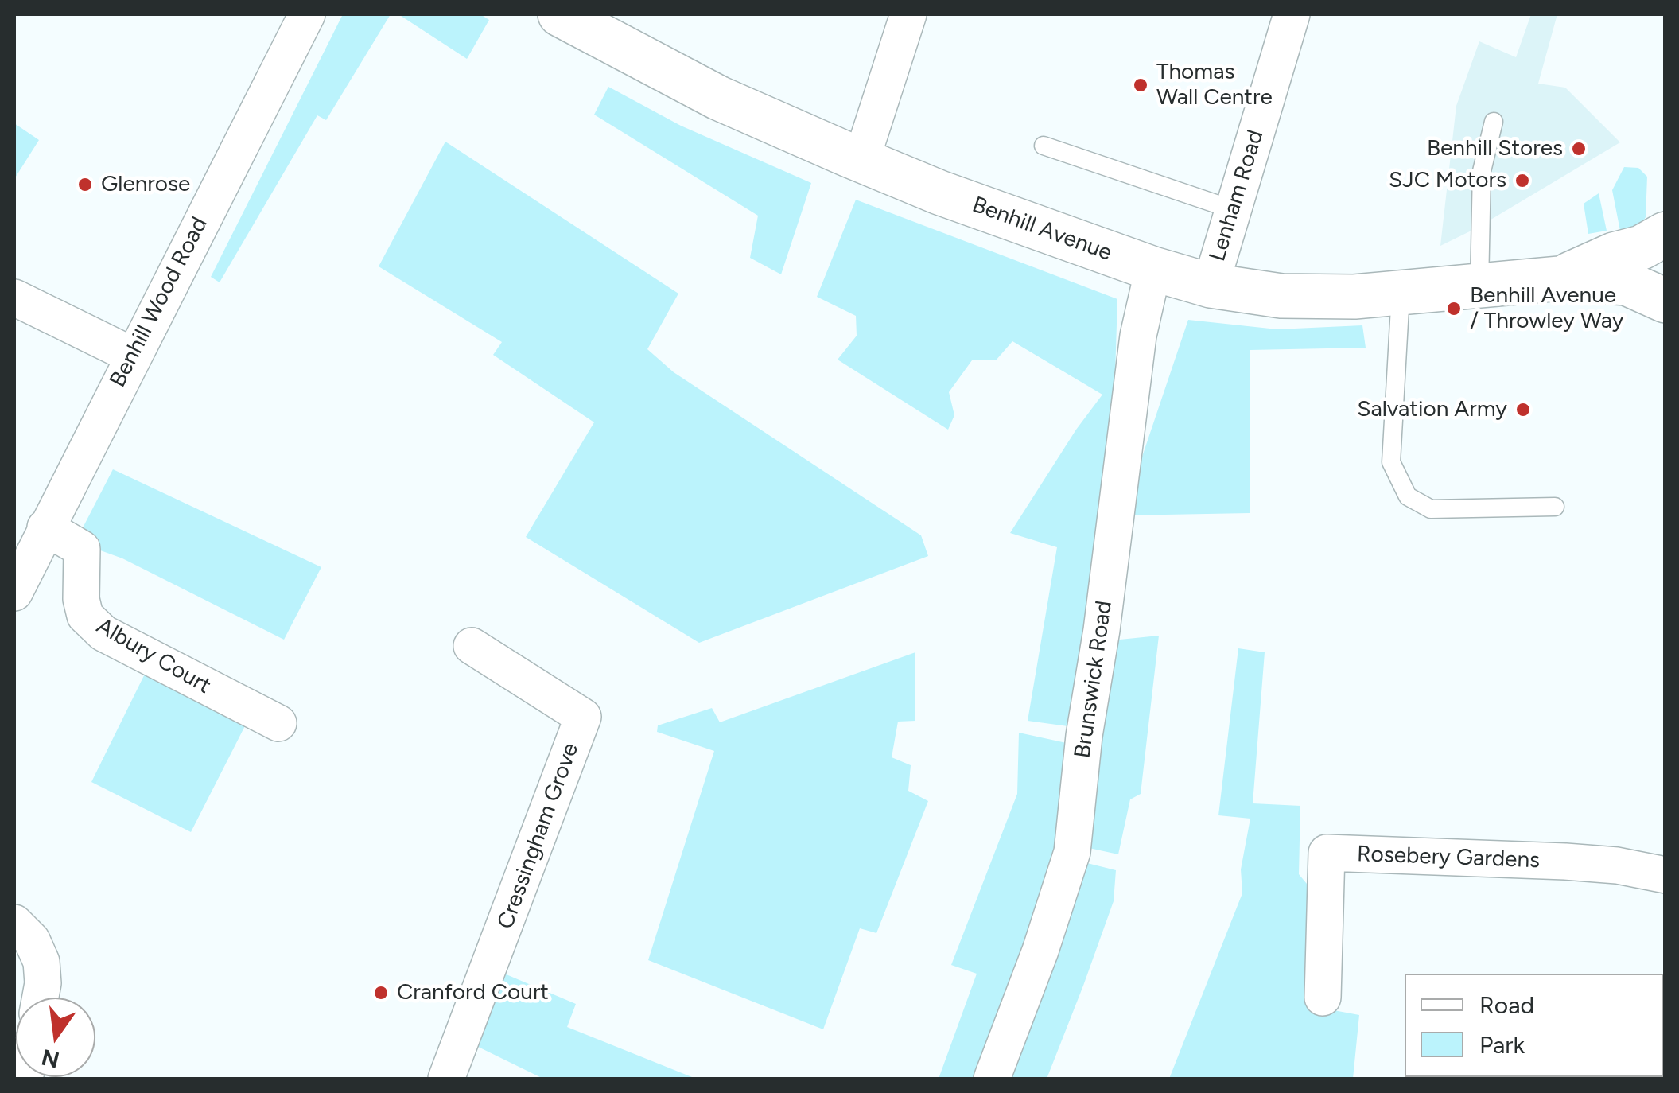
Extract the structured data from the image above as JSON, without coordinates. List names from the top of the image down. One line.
{"streets":{"street":["Lenham Road","Benhill Avenue","Benhill Wood Road","Albury Court","Brunswick Road","Cressingham Grove","Rosebery Gardens"]},"crossings":[["Lenham Road","Benhill Avenue"],["Benhill Avenue","Brunswick Road"],["Benhill Wood Road","Albury Court"]],"places":["Thomas Wall Centre","Benhill Stores","SJC Motors","Glenrose","Benhill Avenue / Throwley Way","Salvation Army","Cranford Court"],"legend":["Road","Park"],"north":"bottom"}
